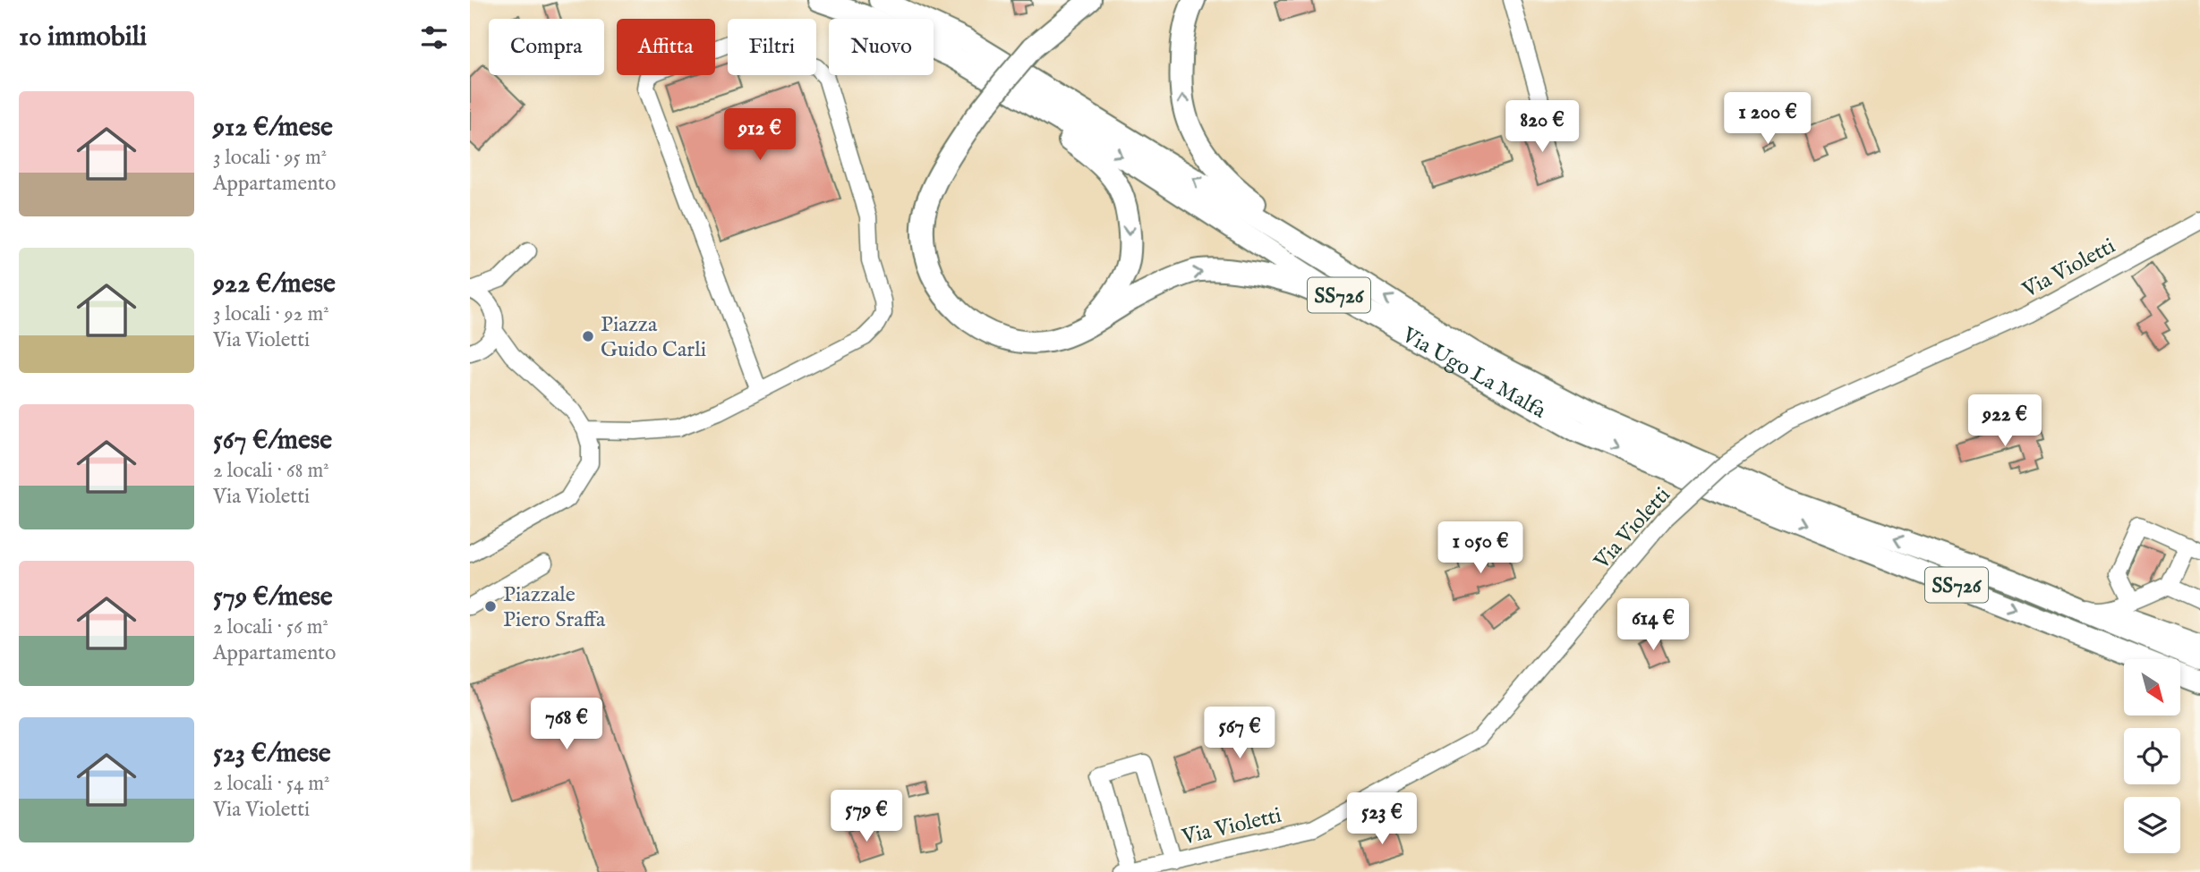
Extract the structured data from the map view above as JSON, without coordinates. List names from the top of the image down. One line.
{"streets":{"highway":["SS726","Via Ugo La Malfa"],"street":["Via Violetti"]},"places":["Piazza Guido Carli","Piazzale Piero Sraffa"],"north":"bottom right","page":{"heading":"10 immobili","chip":["Compra","Affitta","Filtri","Nuovo"],"list":[{"name":"912 €/mese","note":"3 locali · 95 m² · Appartamento"},{"name":"922 €/mese","note":"3 locali · 92 m² · Via Violetti"},{"name":"567 €/mese","note":"2 locali · 68 m² · Via Violetti"},{"name":"579 €/mese","note":"2 locali · 56 m² · Appartamento"},{"name":"523 €/mese","note":"2 locali · 54 m² · Via Violetti"}],"price":["1 200 €","820 €","912 €","922 €","1 050 €","614 €","768 €","567 €","579 €","523 €"]}}
